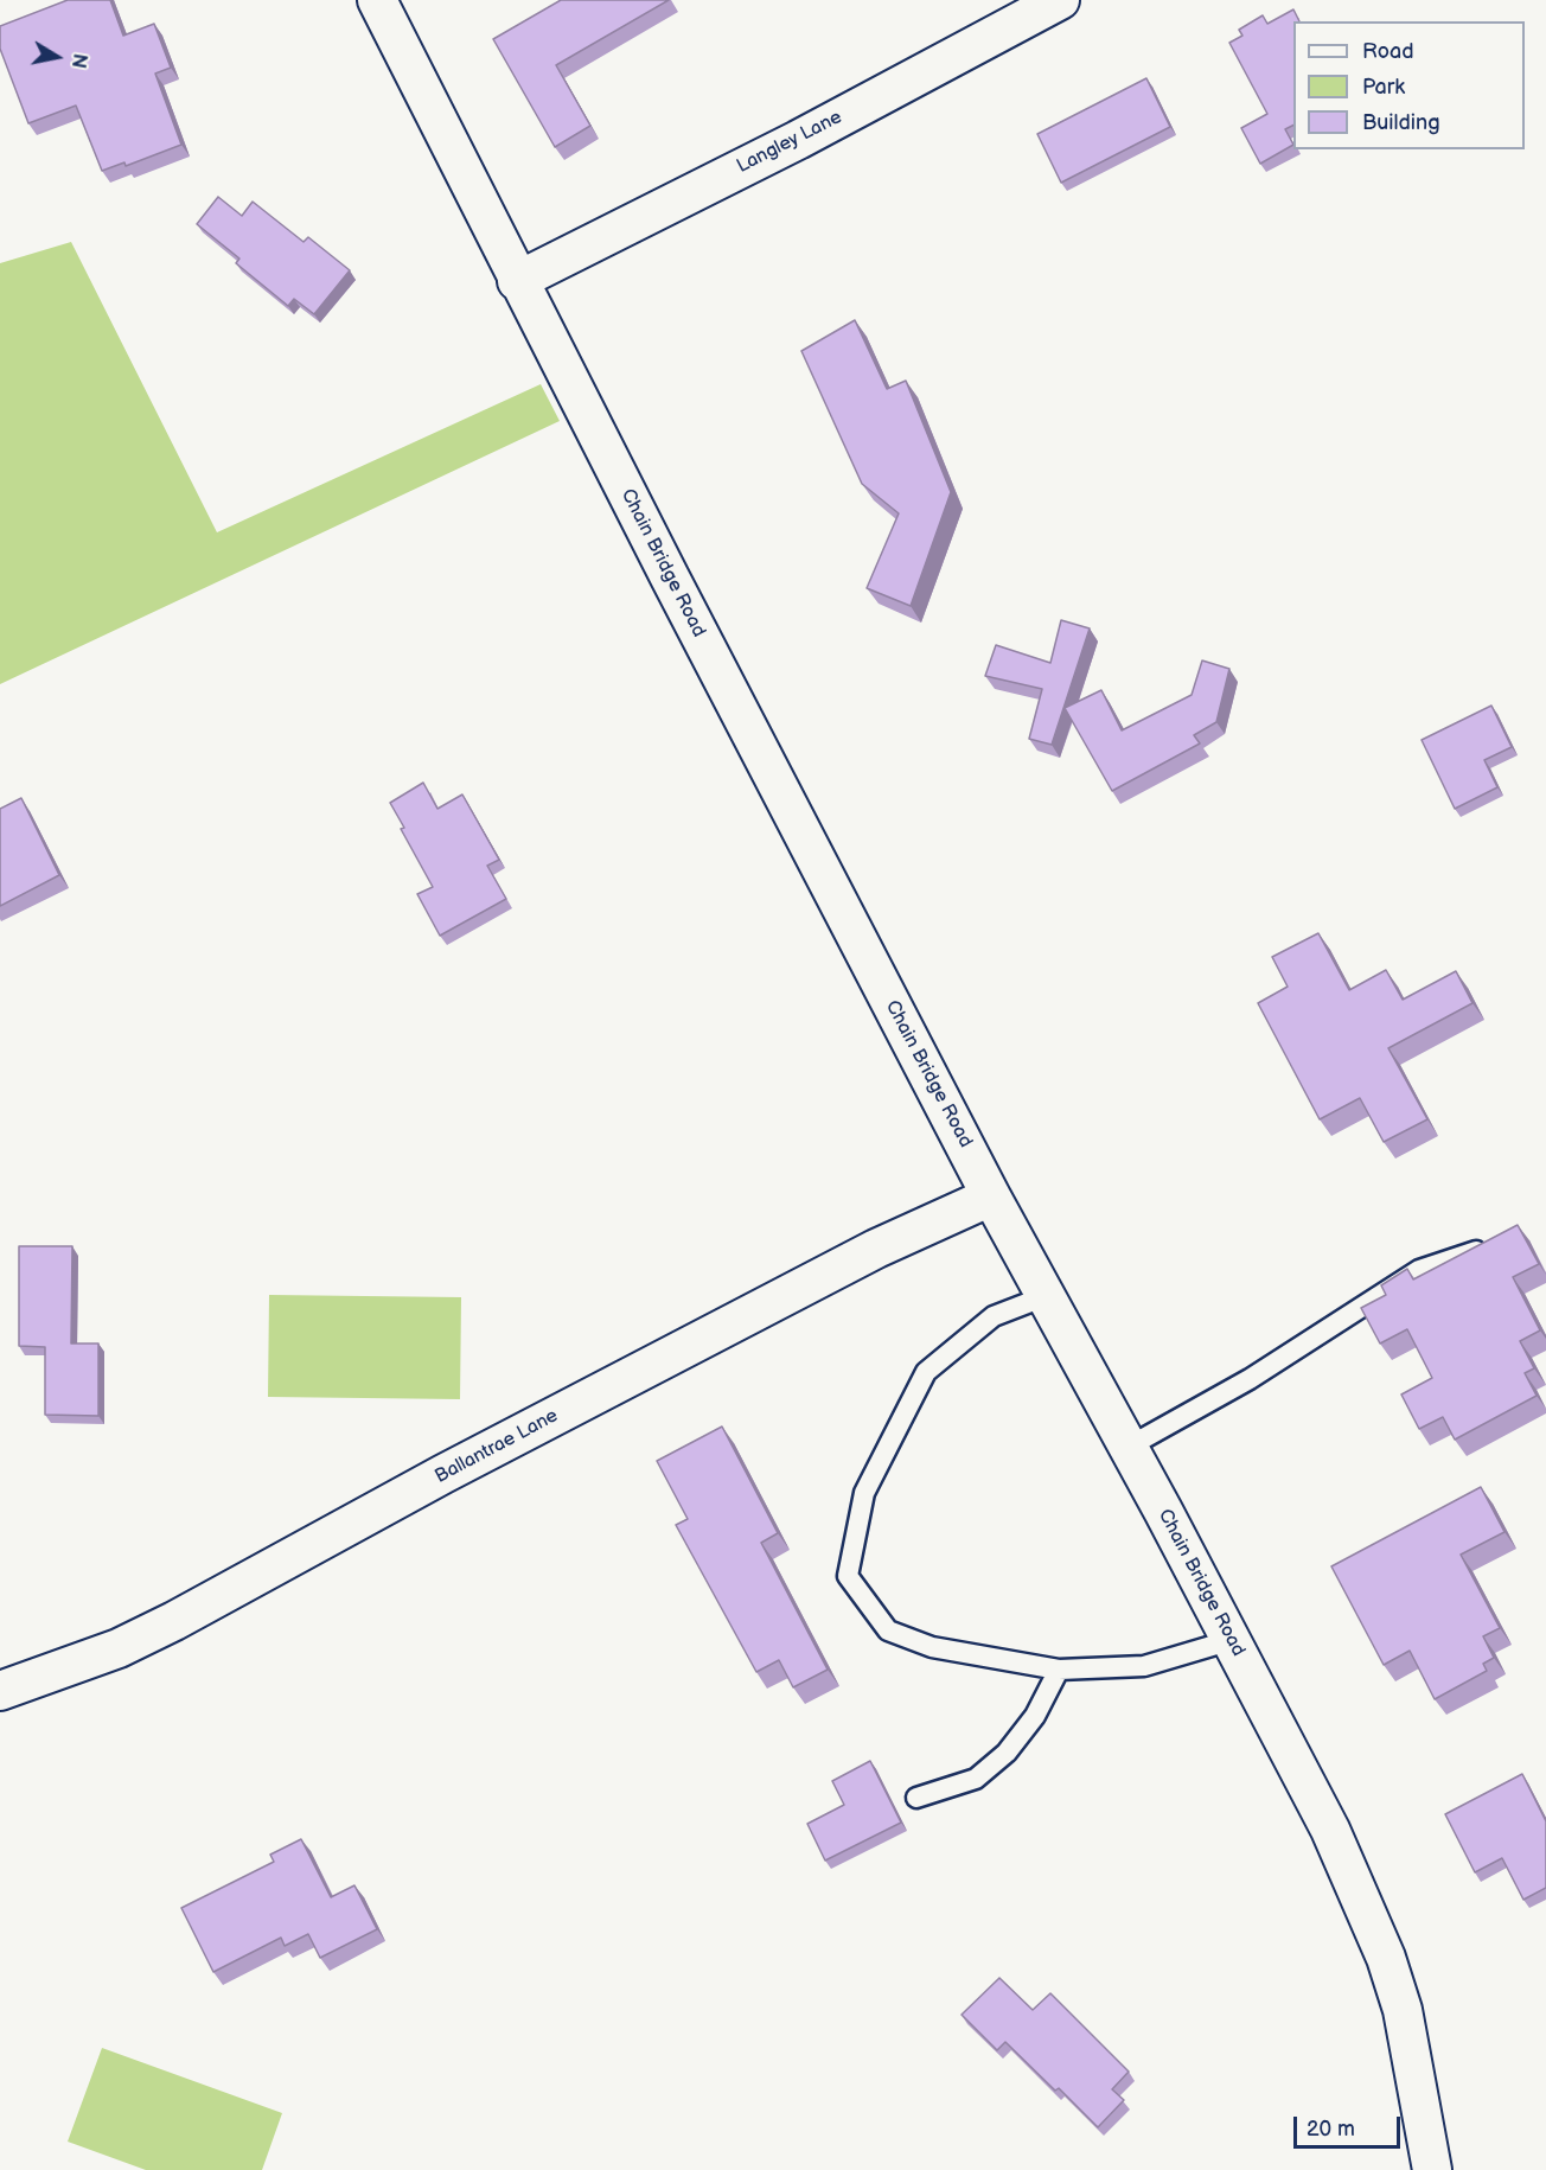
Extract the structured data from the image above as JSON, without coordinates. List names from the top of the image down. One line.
{"streets":{"street":["Langley Lane","Chain Bridge Road","Ballantrae Lane"]},"crossings":[["Langley Lane","Chain Bridge Road"],["Chain Bridge Road","Ballantrae Lane"]],"legend":["Road","Park","Building"],"scale_bar":"20 m","north":"right"}
